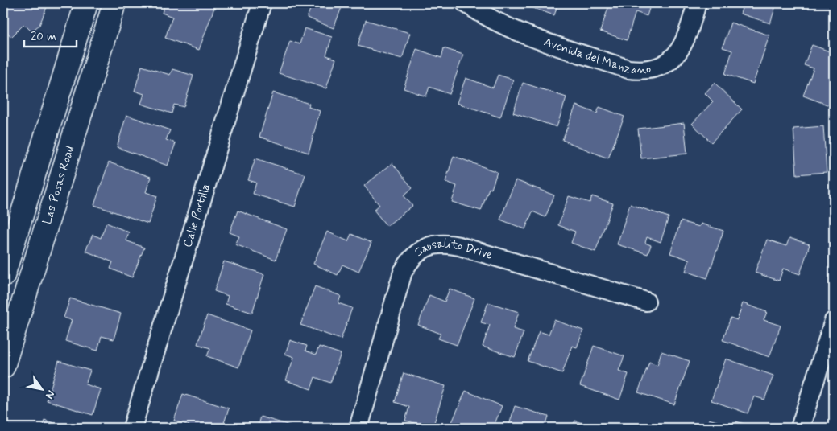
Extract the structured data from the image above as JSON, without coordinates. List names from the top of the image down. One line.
{"streets":{"main road":["Las Posas Road"],"street":["Avenida del Manzano","Calle Portilla","Sausalito Drive"]},"scale_bar":"20 m","north":"bottom right"}
